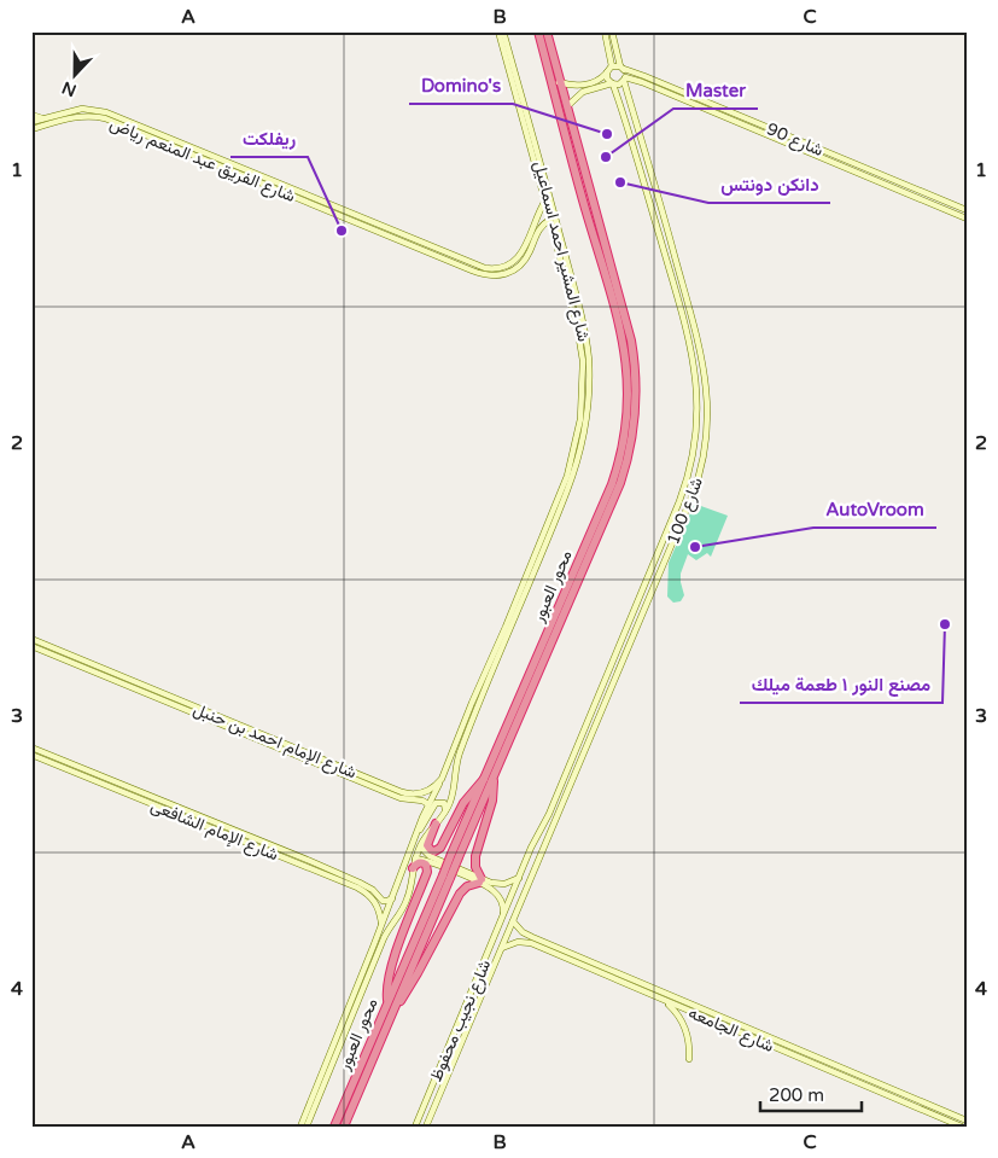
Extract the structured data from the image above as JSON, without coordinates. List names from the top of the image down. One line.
{"streets":{"highway":["محور العبور"],"street":["شارع 90","شارع الفريق عبد المنعم رياض","شارع المشير احمد اسماعيل","شارع 100","شارع الإمام احمد بن حنبل","شارع الإمام الشافعى","شارع نجيب محفوظ","شارع الجامعه"]},"crossings":[["شارع 90","شارع 100"],["شارع 100","شارع نجيب محفوظ"],["شارع 100","شارع الجامعه"],["شارع نجيب محفوظ","شارع الجامعه"]],"places":["Domino's","Master","دانكن دونتس","ريفلكت","AutoVroom","مصنع النور ١ طعمة ميلك"],"scale_bar":"200 m","north":"bottom","grid":{"columns":["A","B","C"],"rows":["1","2","3","4"]}}
